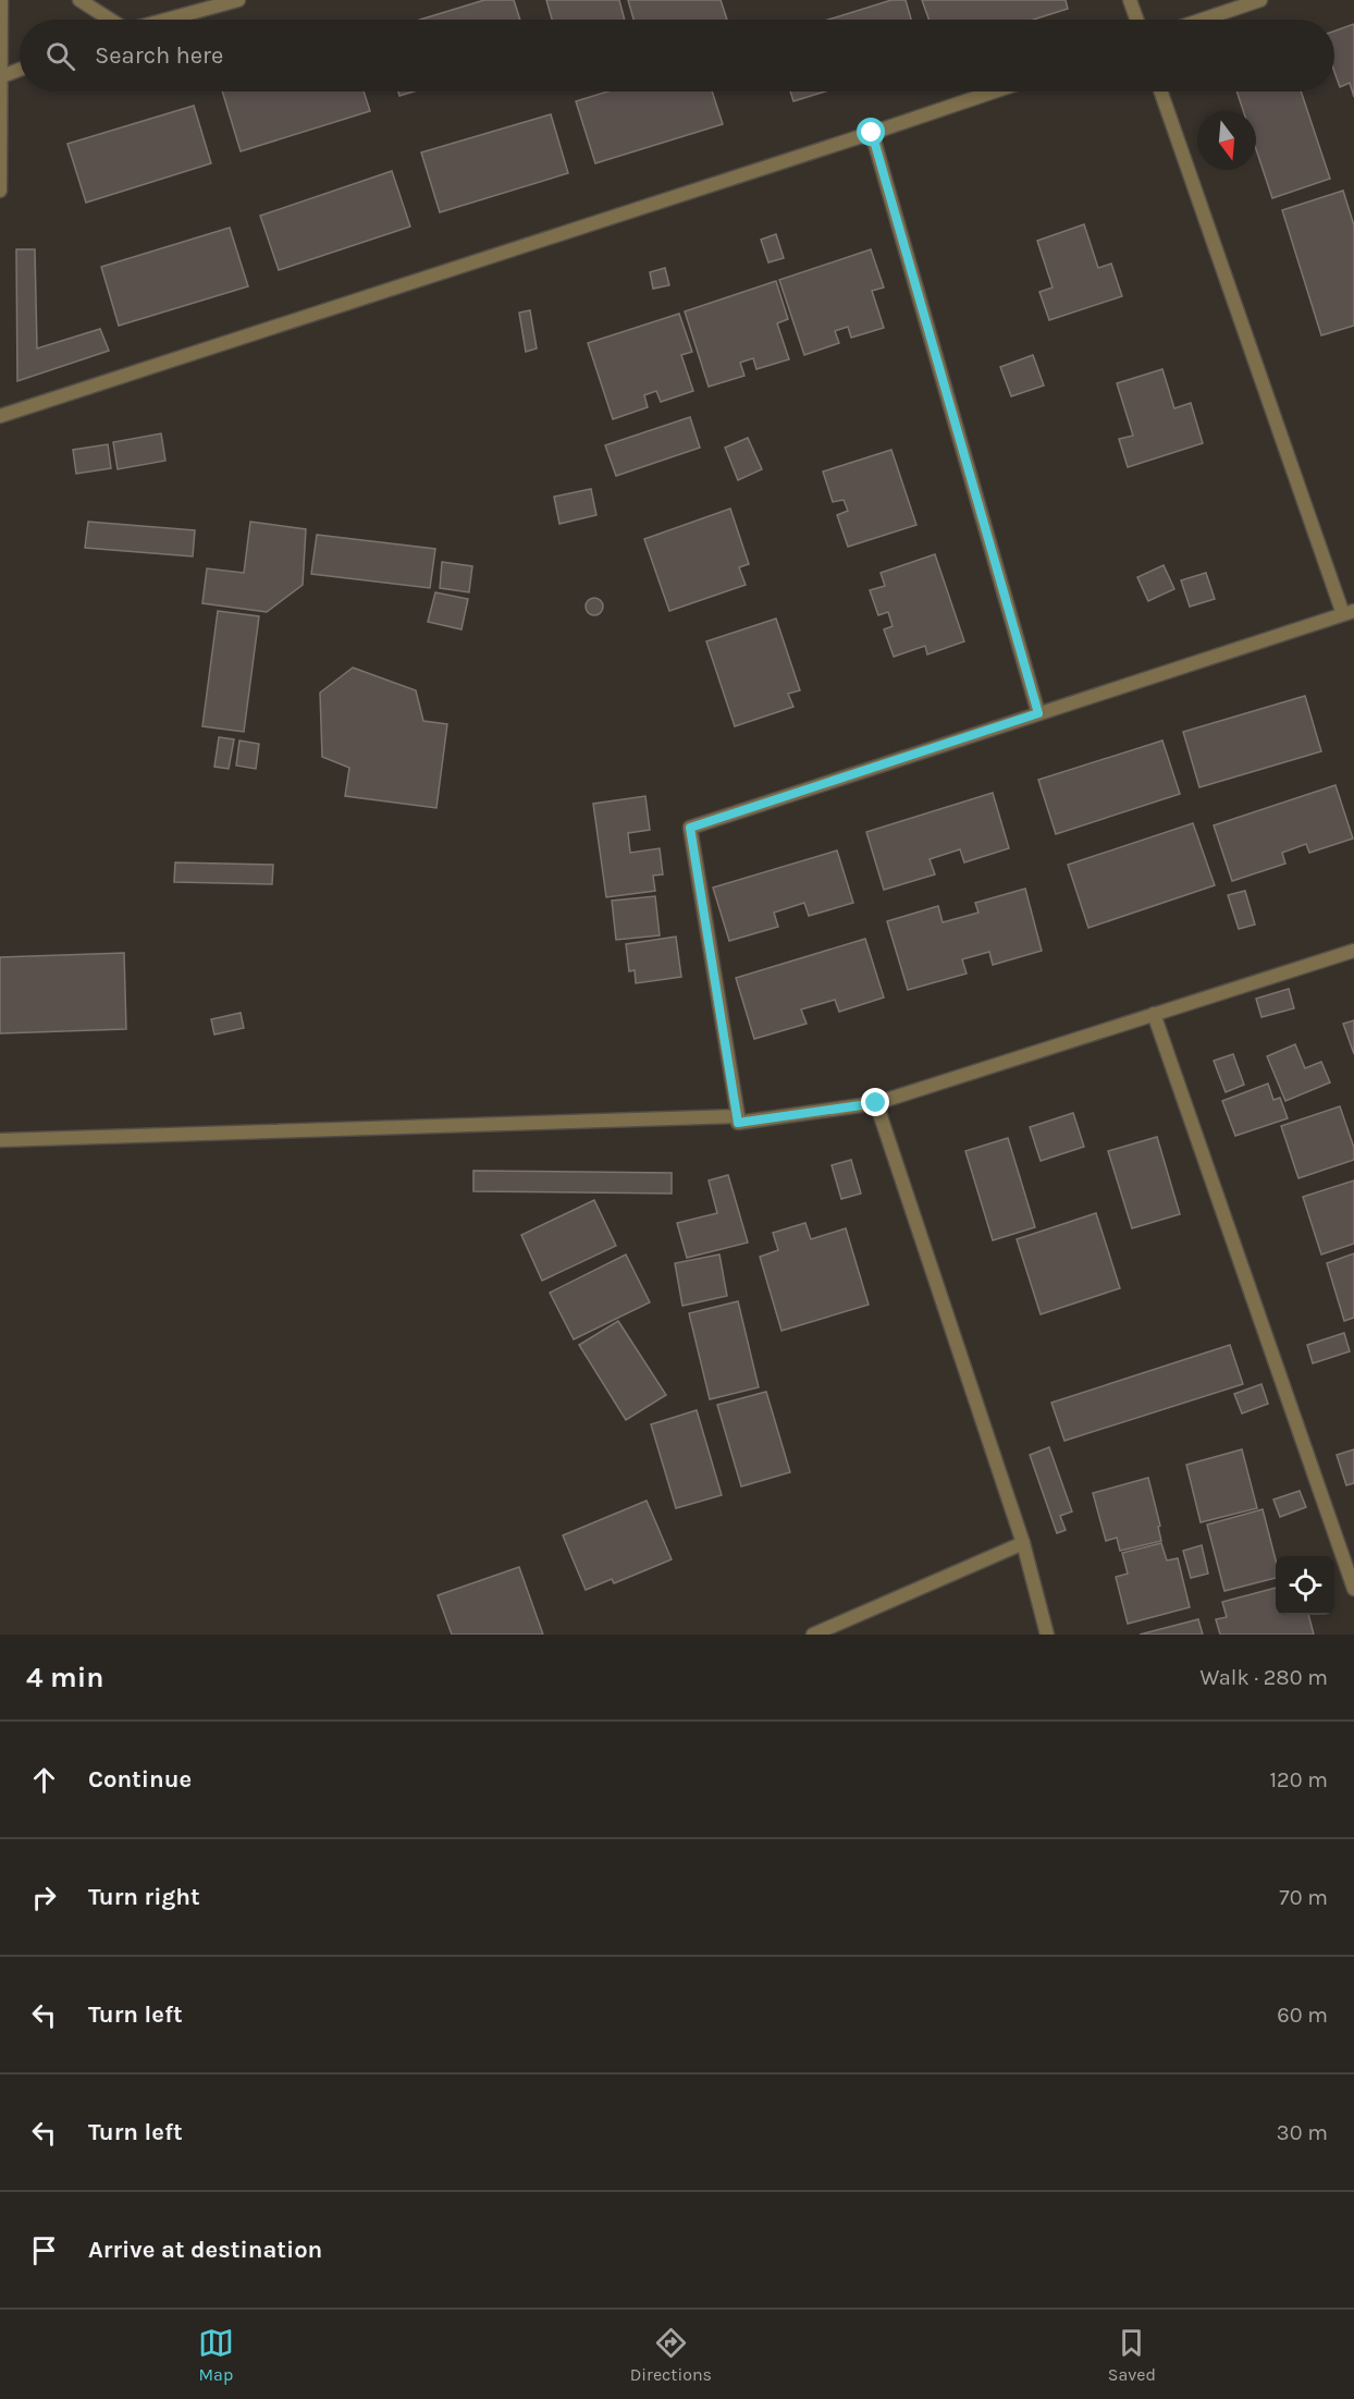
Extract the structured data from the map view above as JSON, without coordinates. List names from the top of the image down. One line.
{"north":"bottom","page":{"search":"Search here","heading":["4 min","Walk · 280 m"],"list":[["Continue","120 m"],["Turn right","70 m"],["Turn left","60 m"],["Turn left","30 m"],"Arrive at destination"],"nav":["Map","Directions","Saved"]}}
